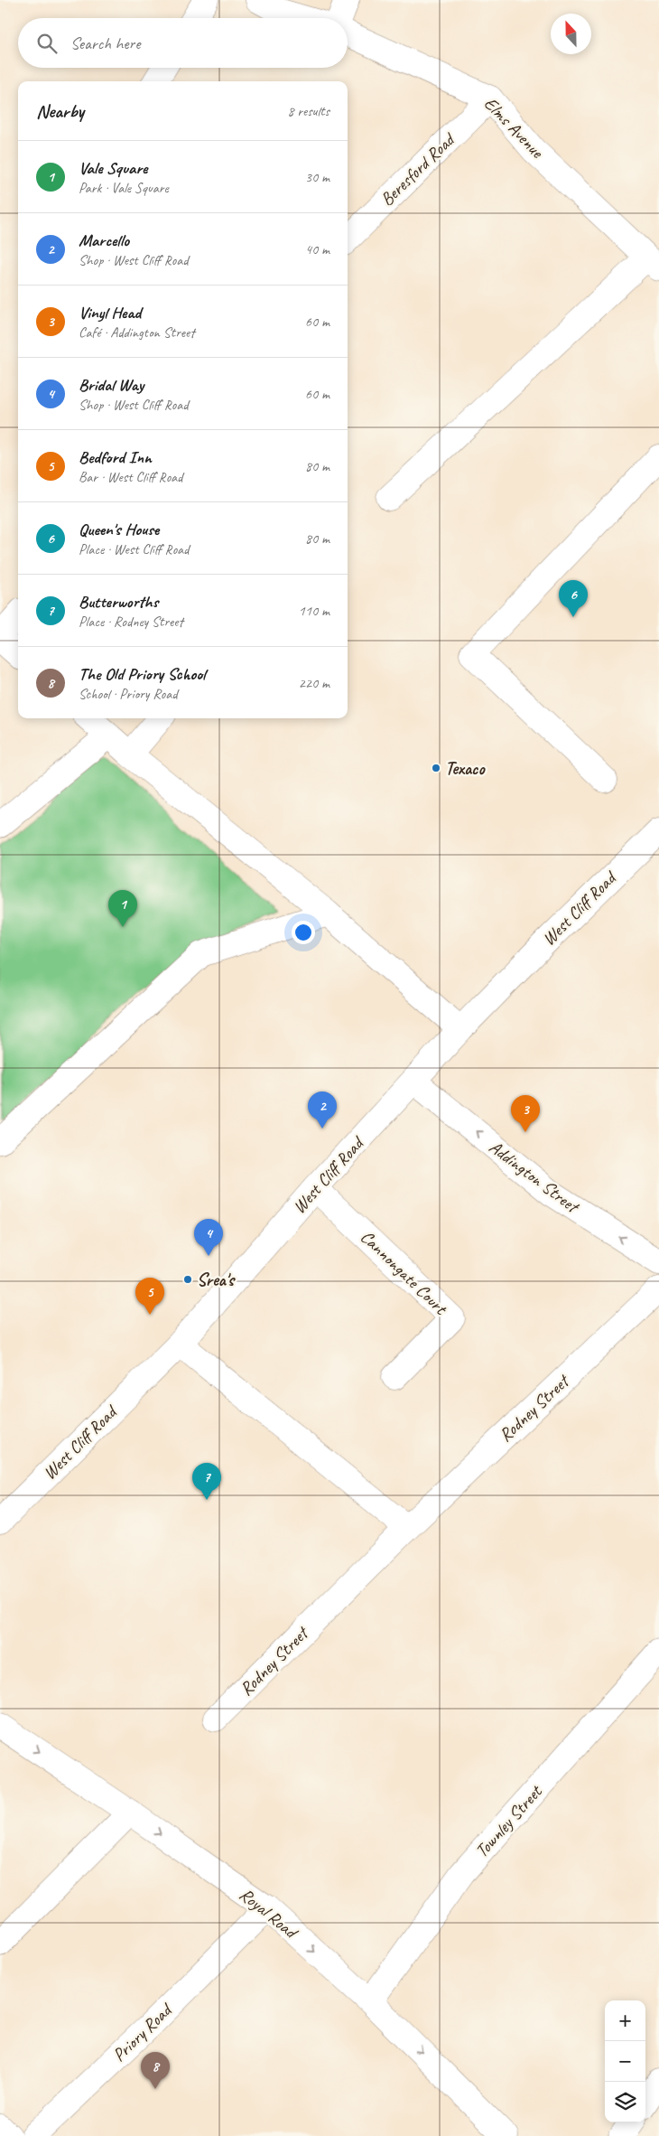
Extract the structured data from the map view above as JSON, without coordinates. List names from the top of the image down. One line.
{"streets":{"street":["Elms Avenue","Beresford Road","West Cliff Road","Addington Street","Cannongate Court","Rodney Street","Townley Street","Royal Road","Priory Road"]},"crossings":[["Elms Avenue","Beresford Road"],["West Cliff Road","Addington Street"],["West Cliff Road","Cannongate Court"],["Townley Street","Royal Road"],["Royal Road","Priory Road"]],"one_way":["Addington Street","Royal Road"],"places":["Texaco","Srea's"],"north":"top","page":{"search":"Search here","heading":["Nearby","8 results"],"list":[{"mark":"1","name":"Vale Square","note":"Park · Vale Square","value":"30 m"},{"mark":"2","name":"Marcello","note":"Shop · West Cliff Road","value":"40 m"},{"mark":"3","name":"Vinyl Head","note":"Café · Addington Street","value":"60 m"},{"mark":"4","name":"Bridal Way","note":"Shop · West Cliff Road","value":"60 m"},{"mark":"5","name":"Bedford Inn","note":"Bar · West Cliff Road","value":"80 m"},{"mark":"6","name":"Queen's House","note":"Place · West Cliff Road","value":"80 m"},{"mark":"7","name":"Butterworths","note":"Place · Rodney Street","value":"110 m"},{"mark":"8","name":"The Old Priory School","note":"School · Priory Road","value":"220 m"}],"pins":["6","1","2","3","4","5","7","8"],"map_buttons":["+","−"]}}
